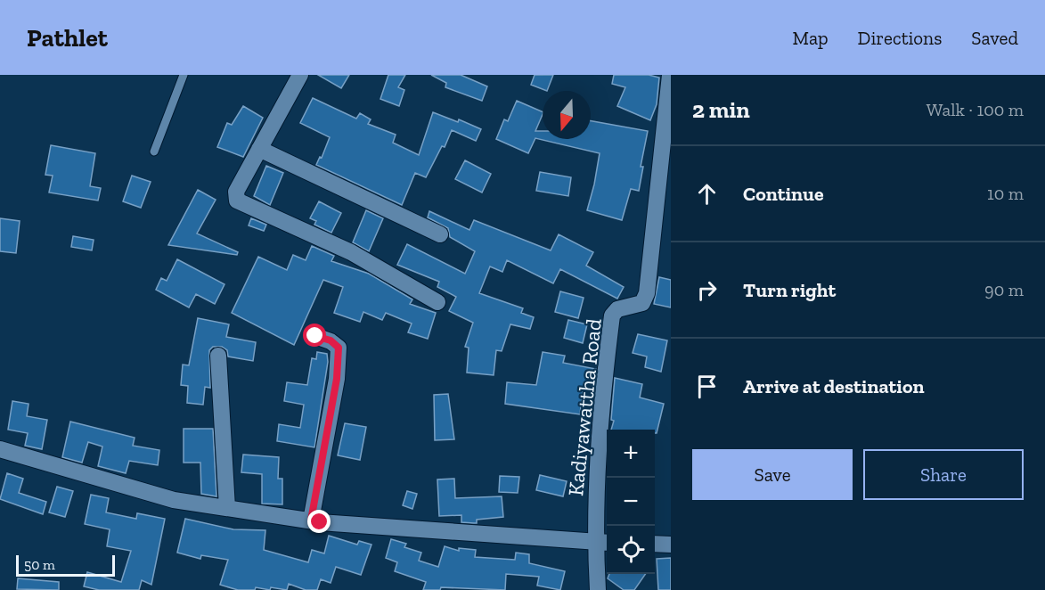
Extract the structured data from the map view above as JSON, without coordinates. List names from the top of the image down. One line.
{"streets":{"street":["Kadiyawattha Road"]},"scale_bar":"50 m","north":"bottom","page":{"header":"Pathlet","nav":["Map","Directions","Saved"],"heading":["2 min","Walk · 100 m"],"list":[["Continue","10 m"],["Turn right","90 m"],"Arrive at destination"],"map_buttons":["+","−"],"buttons":["Save","Share"],"scale":"50 m"}}
